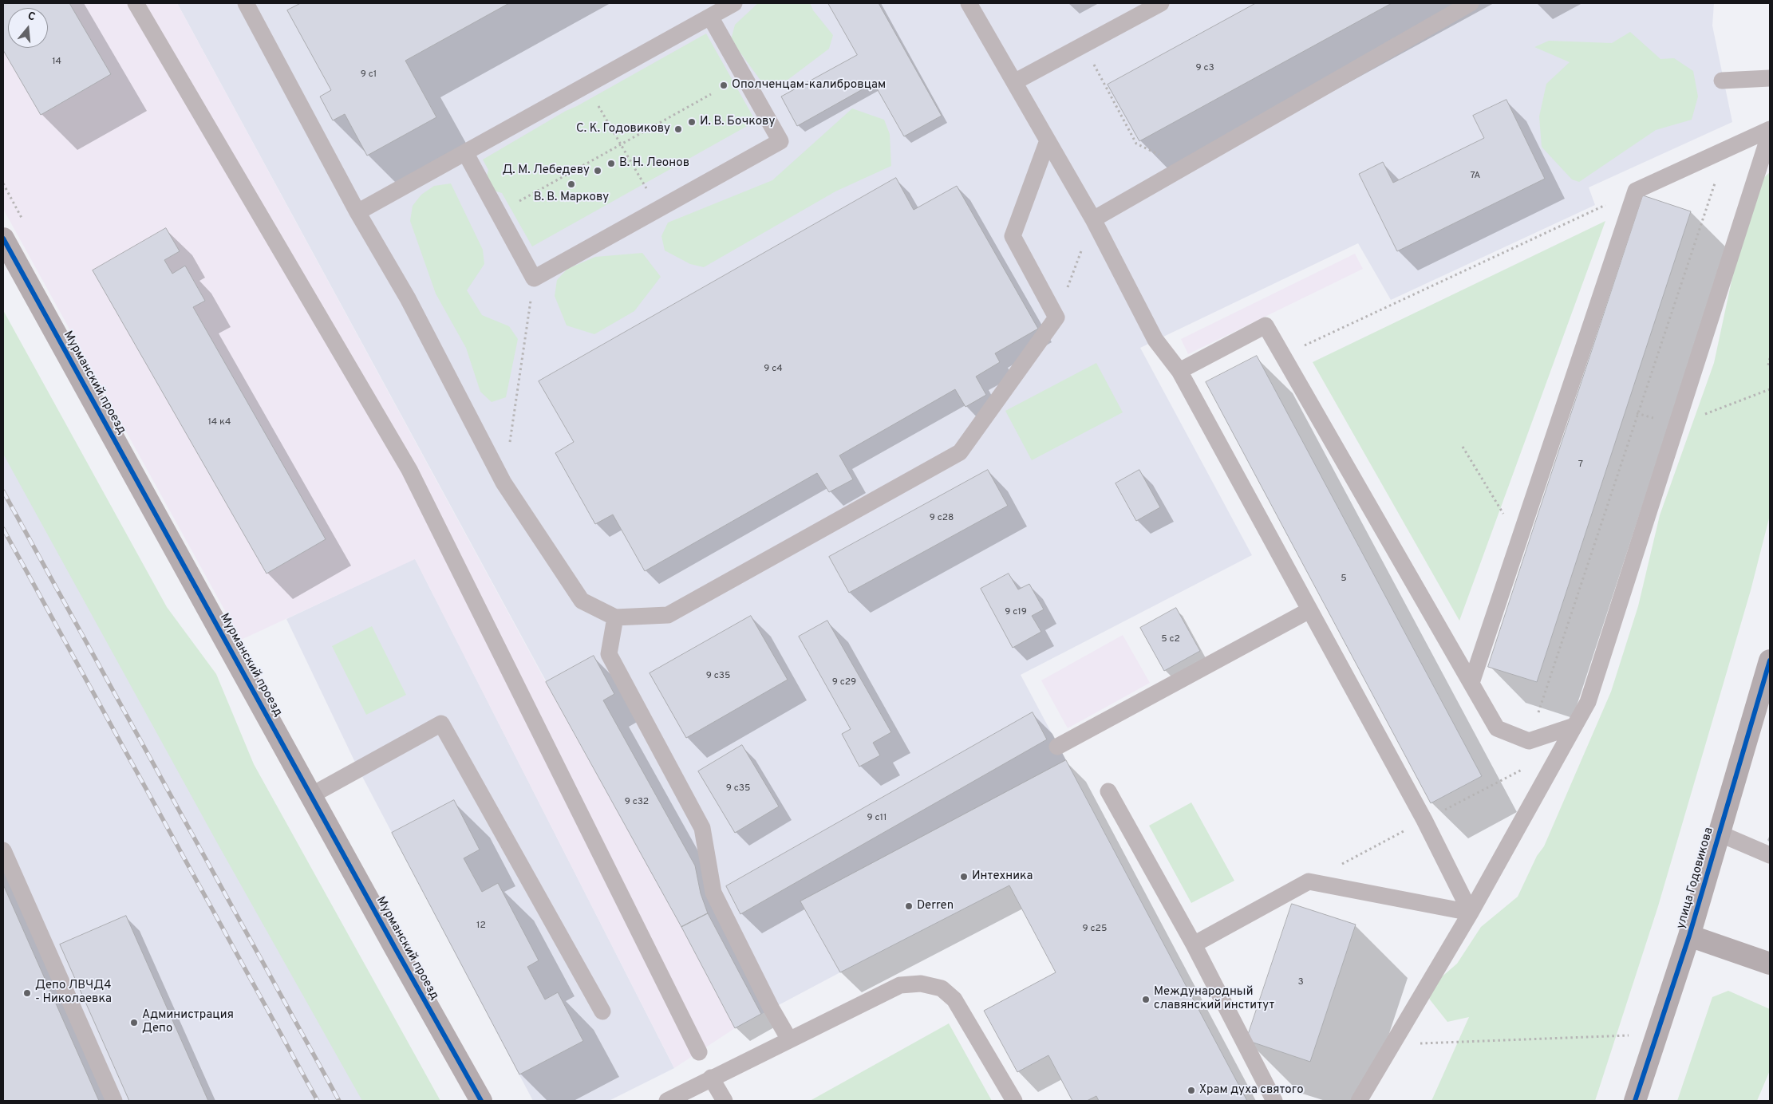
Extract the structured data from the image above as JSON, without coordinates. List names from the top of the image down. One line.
{"streets":{"street":["Мурманский проезд","улица Годовикова"]},"places":["Ополченцам-калибровцам","И. В. Бочкову","С. К. Годовикову","В. Н. Леонов","Д. М. Лебедеву","В. В. Маркову","Интехника","Derren","Депо ЛВЧД4 - Николаевка","Международный славянский институт","Администрация Депо","Храм духа святого"],"house_numbers":["14","9 с3","9 с1","7А","9 с4","14 к4","7","9 с28","5","9 с19","5 с2","9 с35","9 с29","9 с35","9 с32","9 с11","12","9 с25","3"],"north":"top"}
